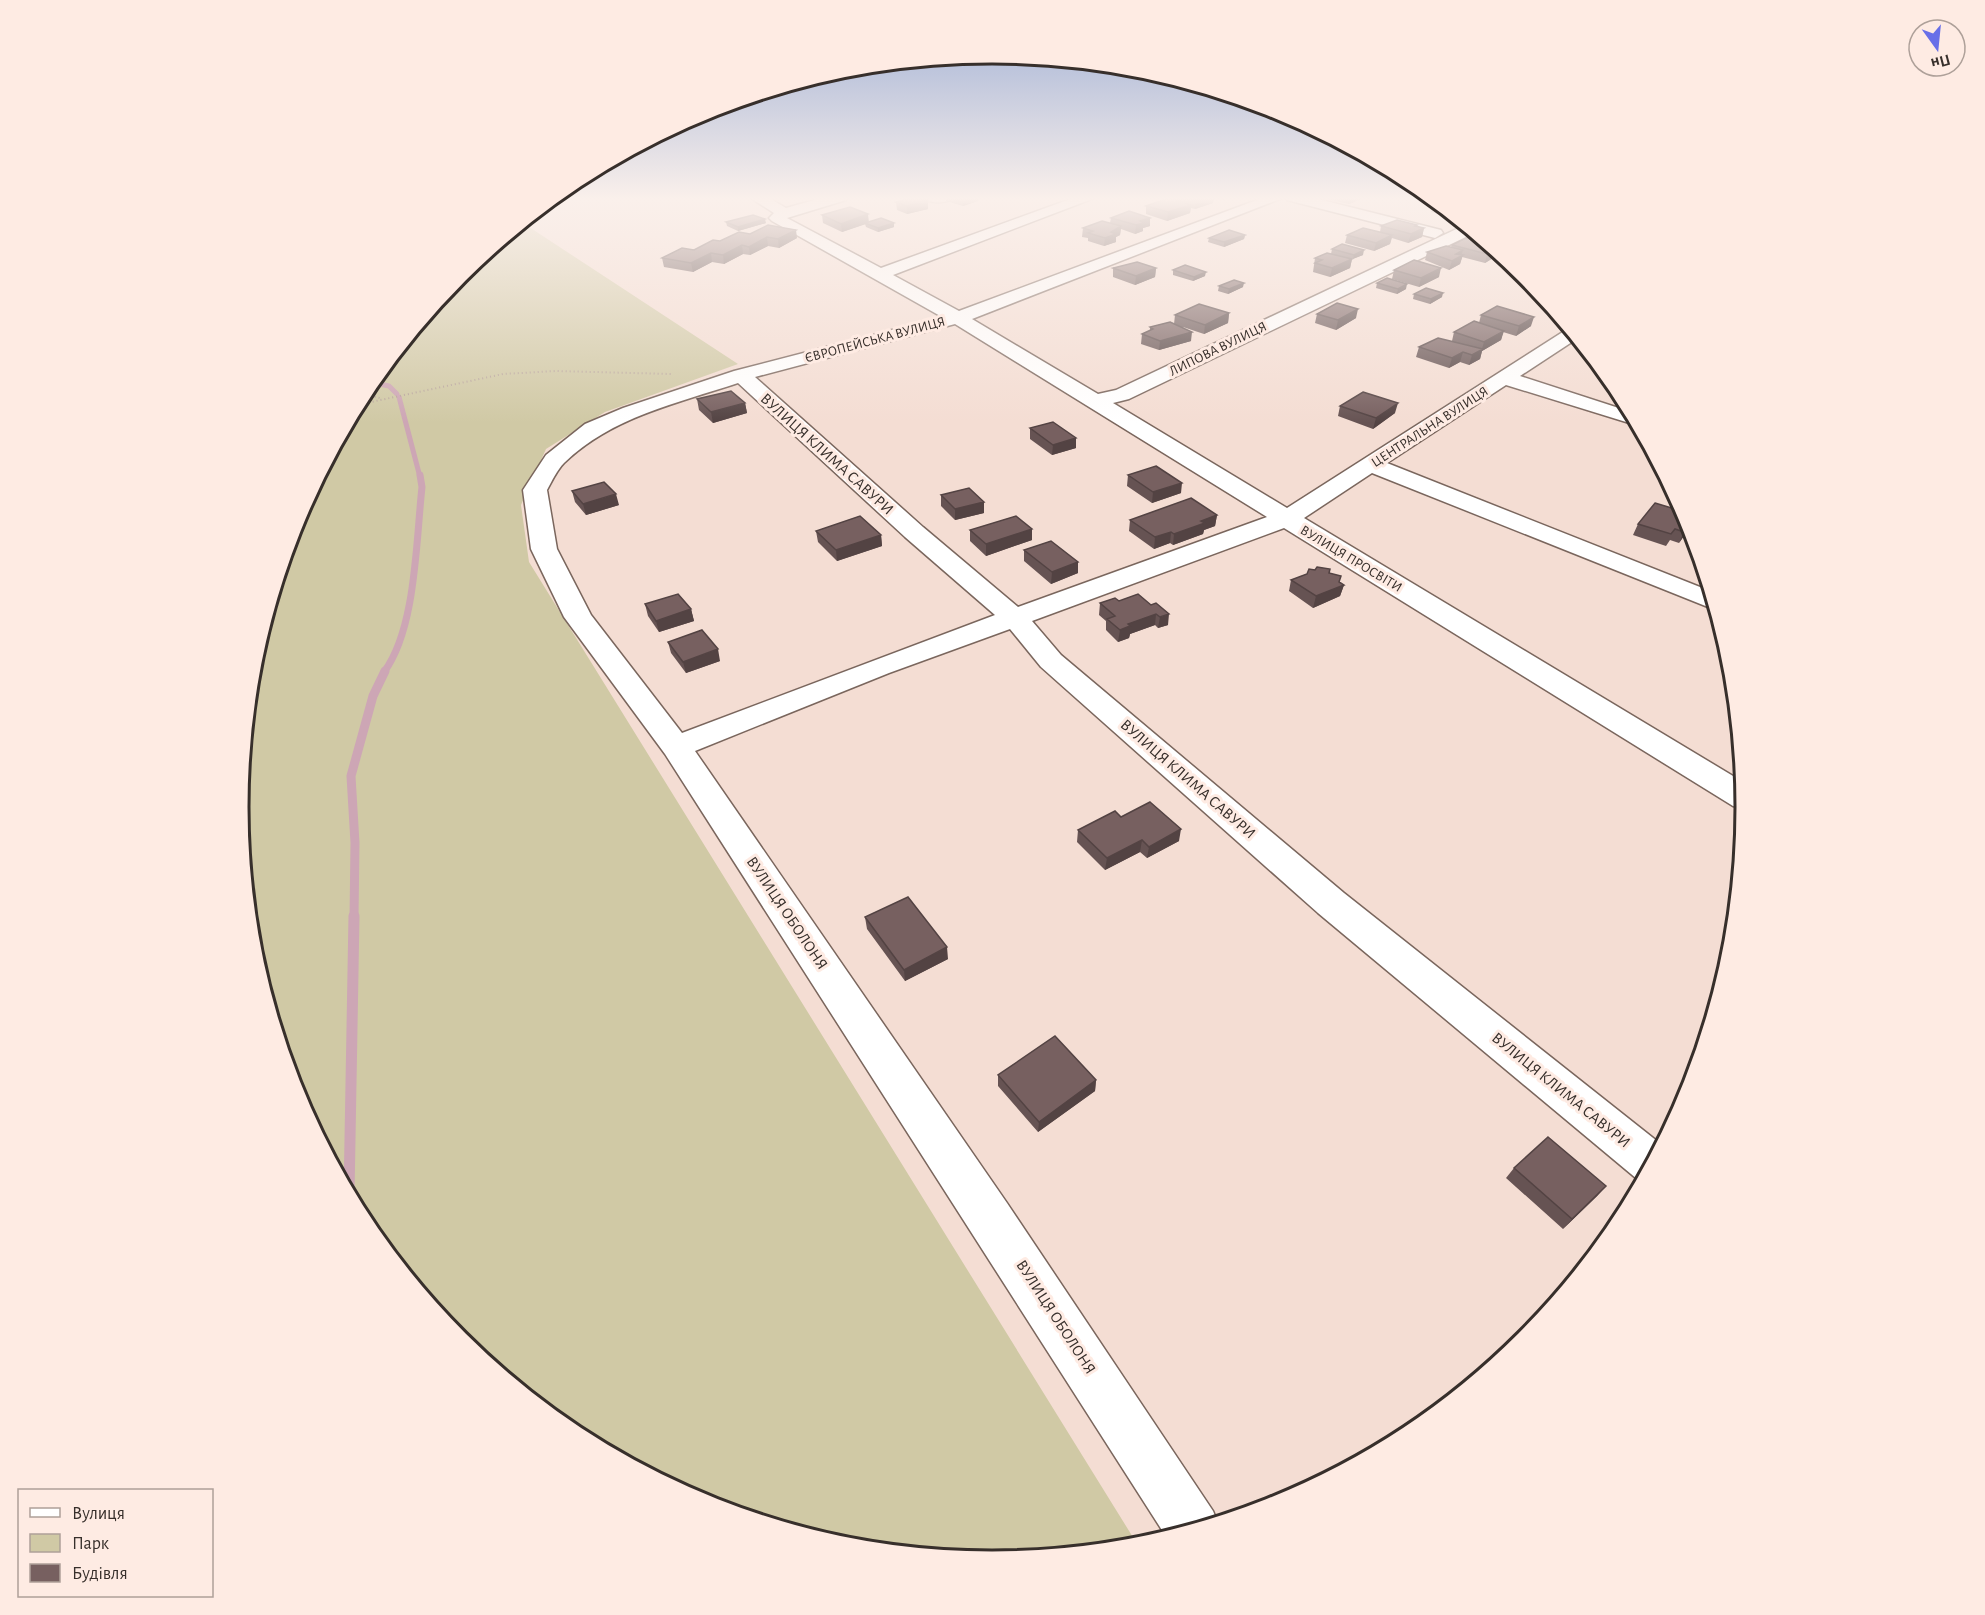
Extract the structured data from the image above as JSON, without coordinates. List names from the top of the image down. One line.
{"streets":{"street":["ЄВРОПЕЙСЬКА ВУЛИЦЯ","ЛИПОВА ВУЛИЦЯ","ЦЕНТРАЛЬНА ВУЛИЦЯ","ВУЛИЦЯ КЛИМА САВУРИ","ВУЛИЦЯ ПРОСВІТИ","ВУЛИЦЯ ОБОЛОНЯ"]},"crossings":[["ЄВРОПЕЙСЬКА ВУЛИЦЯ","ВУЛИЦЯ КЛИМА САВУРИ"],["ЄВРОПЕЙСЬКА ВУЛИЦЯ","ВУЛИЦЯ ПРОСВІТИ"],["ЄВРОПЕЙСЬКА ВУЛИЦЯ","ВУЛИЦЯ ОБОЛОНЯ"],["ЛИПОВА ВУЛИЦЯ","ВУЛИЦЯ ПРОСВІТИ"],["ЦЕНТРАЛЬНА ВУЛИЦЯ","ВУЛИЦЯ КЛИМА САВУРИ"],["ЦЕНТРАЛЬНА ВУЛИЦЯ","ВУЛИЦЯ ПРОСВІТИ"],["ЦЕНТРАЛЬНА ВУЛИЦЯ","ВУЛИЦЯ ОБОЛОНЯ"],["ВУЛИЦЯ КЛИМА САВУРИ","ВУЛИЦЯ ОБОЛОНЯ"]],"legend":["Вулиця","Парк","Будівля"],"north":"bottom"}
